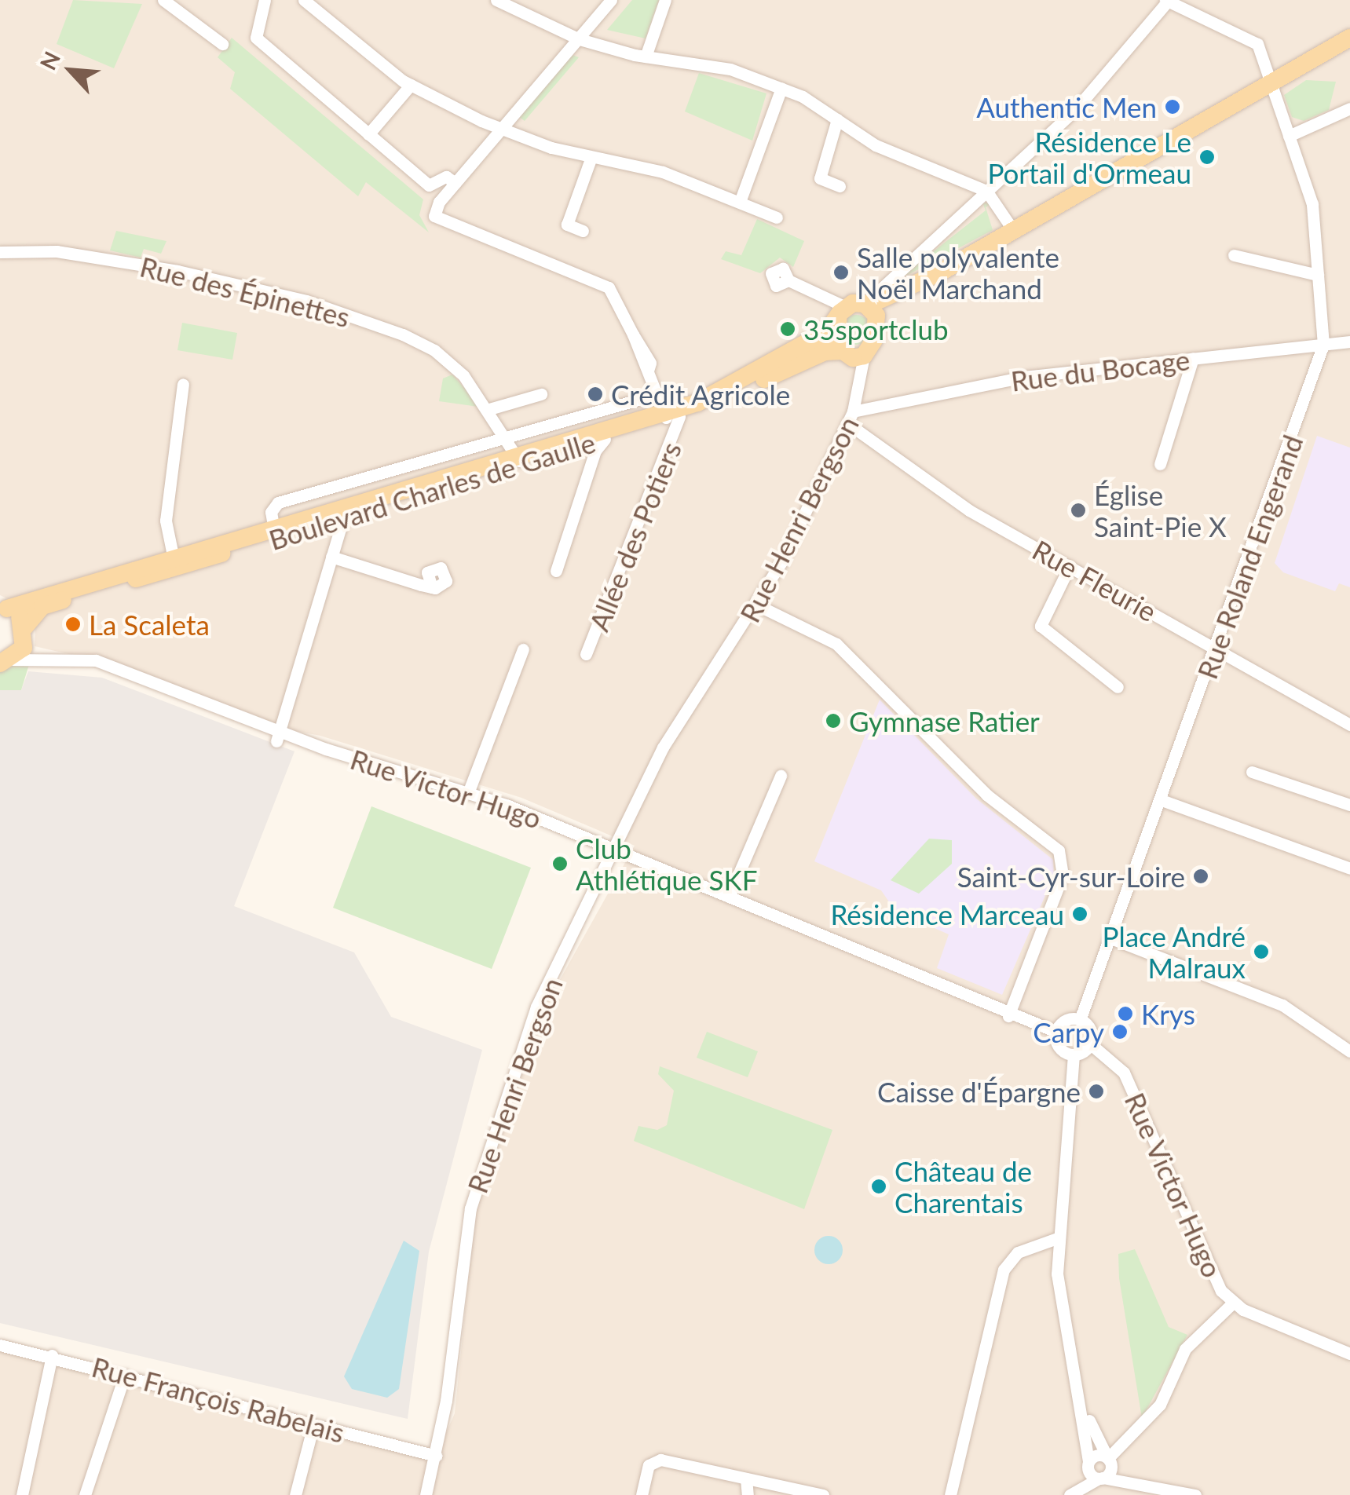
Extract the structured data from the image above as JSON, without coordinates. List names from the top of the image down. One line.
{"streets":{"main road":["Boulevard Charles de Gaulle"],"street":["Rue des Épinettes","Rue du Bocage","Rue Henri Bergson","Allée des Potiers","Rue Roland Engerand","Rue Fleurie","Rue Victor Hugo","Rue François Rabelais"]},"crossings":[["Rue des Épinettes","Boulevard Charles de Gaulle"],["Rue du Bocage","Rue Henri Bergson"],["Rue du Bocage","Rue Roland Engerand"],["Rue du Bocage","Rue Fleurie"],["Boulevard Charles de Gaulle","Rue Henri Bergson"],["Boulevard Charles de Gaulle","Allée des Potiers"],["Boulevard Charles de Gaulle","Rue Victor Hugo"],["Rue Henri Bergson","Rue Fleurie"],["Rue Henri Bergson","Rue Victor Hugo"],["Rue Henri Bergson","Rue François Rabelais"],["Rue Roland Engerand","Rue Fleurie"],["Rue Roland Engerand","Rue Victor Hugo"]],"places":["Authentic Men","Résidence Le Portail d'Ormeau","Salle polyvalente Noël Marchand","35sportclub","Crédit Agricole","Église Saint-Pie X","La Scaleta","Gymnase Ratier","Club Athlétique SKF","Saint-Cyr-sur-Loire","Résidence Marceau","Place André Malraux","Krys","Carpy","Caisse d'Épargne","Château de Charentais"],"north":"top left"}
